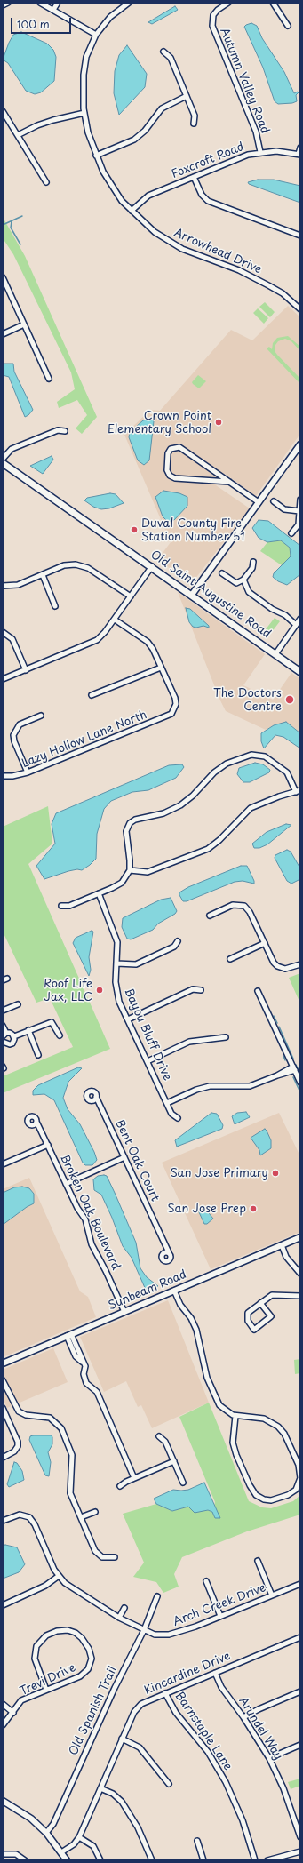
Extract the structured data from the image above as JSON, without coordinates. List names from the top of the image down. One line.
{"streets":{"main road":["Old Saint Augustine Road"],"street":["Autumn Valley Road","Foxcroft Road","Arrowhead Drive","Lazy Hollow Lane North","Bayou Bluff Drive","Bent Oak Court","Broken Oak Boulevard","Sunbeam Road","Arch Creek Drive","Kincardine Drive","Trevi Drive","Old Spanish Trail","Arundel Way","Barnstaple Lane"]},"crossings":[["Autumn Valley Road","Foxcroft Road"],["Foxcroft Road","Arrowhead Drive"],["Broken Oak Boulevard","Sunbeam Road"],["Arch Creek Drive","Old Spanish Trail"],["Kincardine Drive","Arundel Way"],["Kincardine Drive","Barnstaple Lane"]],"places":["Crown Point Elementary School","Duval County Fire Station Number 51","The Doctors Centre","Roof Life Jax, LLC","San Jose Primary","San Jose Prep"],"scale_bar":"100 m"}
